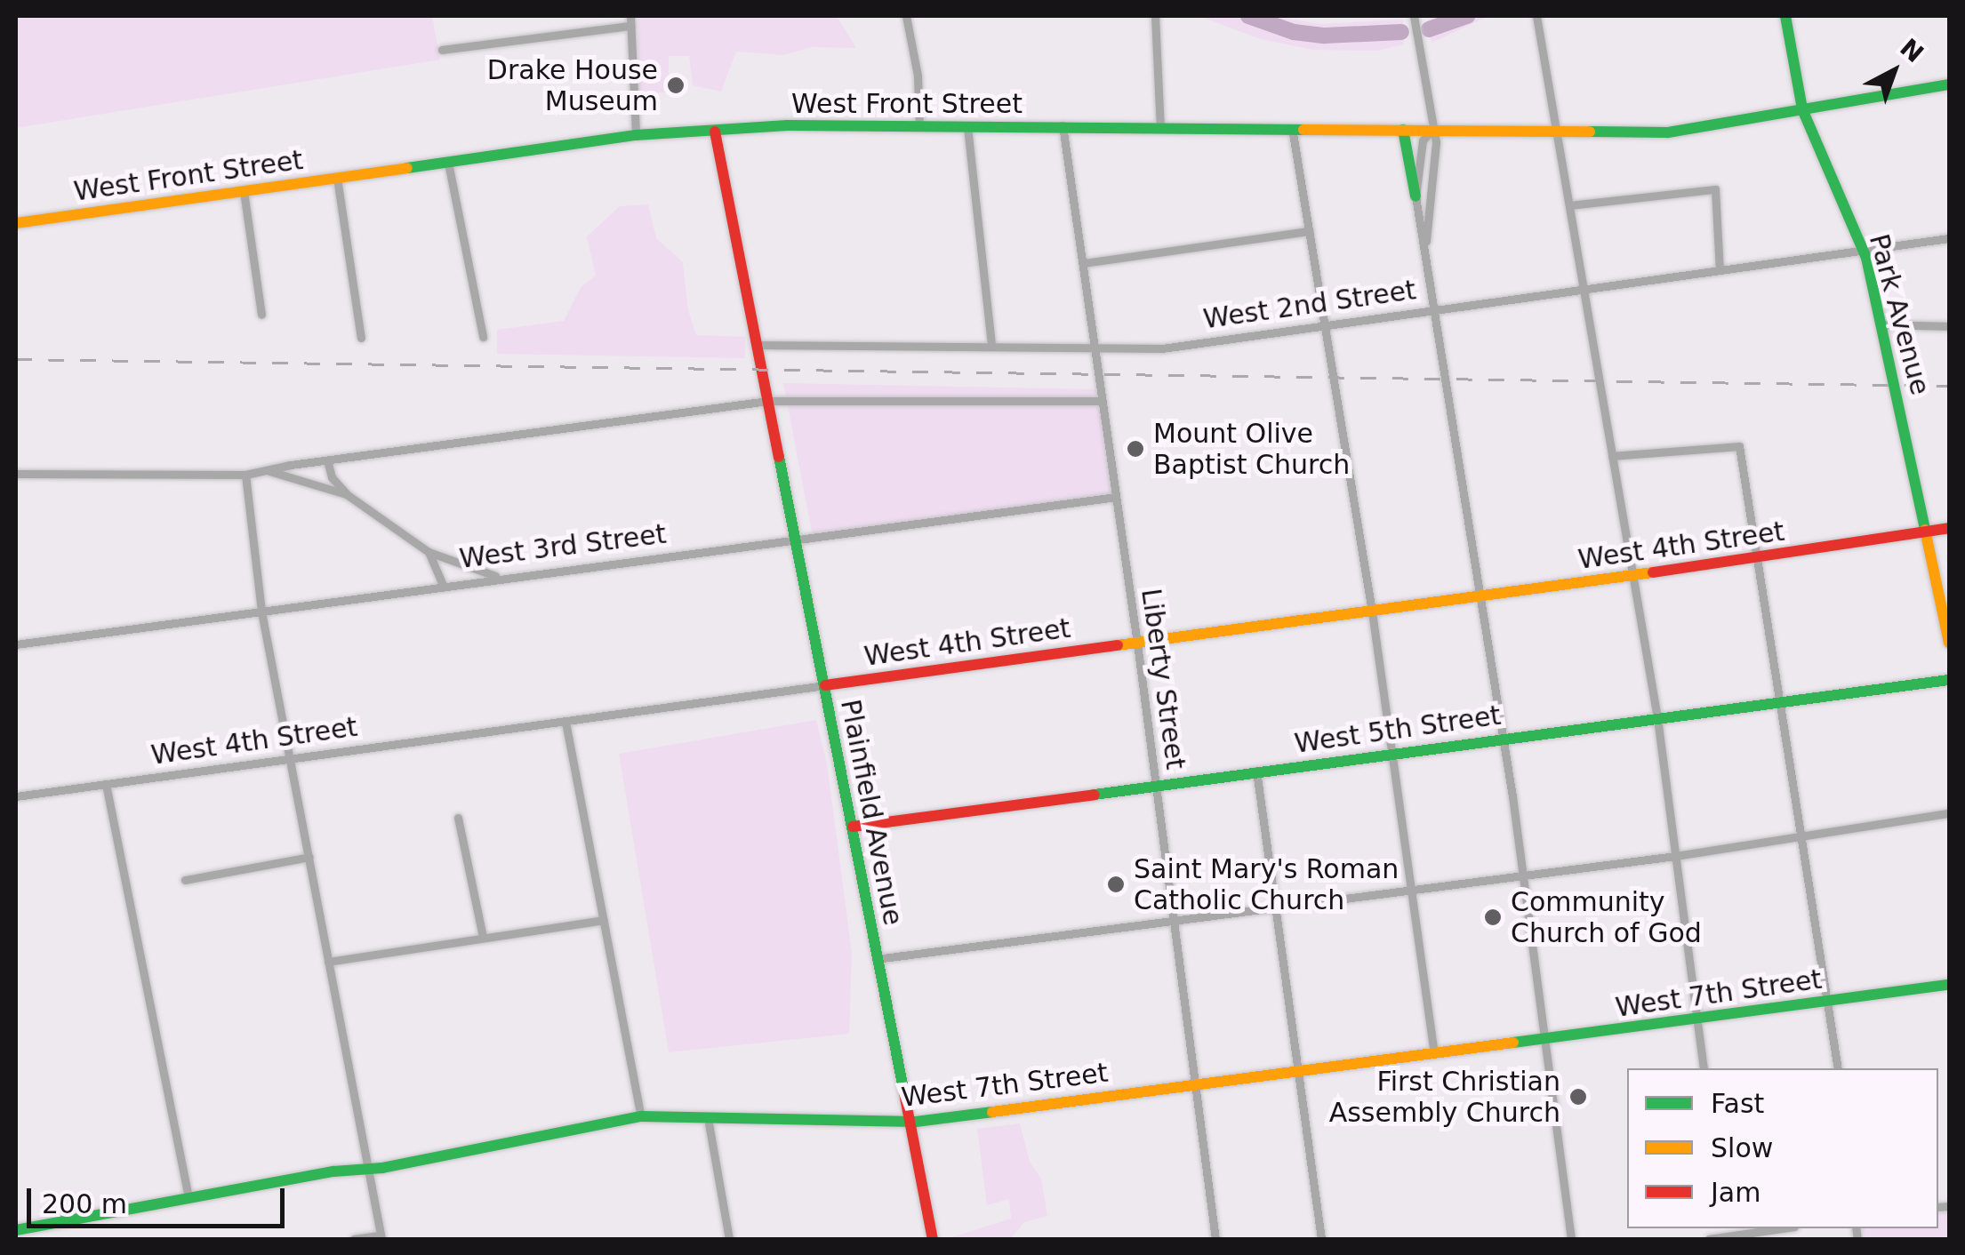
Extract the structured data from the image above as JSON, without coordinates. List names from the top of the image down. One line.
{"streets":{"main road":["West Front Street","Park Avenue","West 4th Street","West 5th Street","Plainfield Avenue","West 7th Street"],"street":["West 2nd Street","West 3rd Street","Liberty Street"]},"crossings":[["West Front Street","Park Avenue"],["West Front Street","Liberty Street"],["West Front Street","Plainfield Avenue"],["West 2nd Street","Park Avenue"],["West 2nd Street","Liberty Street"],["West 2nd Street","Plainfield Avenue"],["Park Avenue","West 4th Street"],["West 4th Street","Liberty Street"],["West 4th Street","Plainfield Avenue"],["West 3rd Street","Liberty Street"],["West 3rd Street","Plainfield Avenue"],["Liberty Street","West 5th Street"],["Liberty Street","West 7th Street"],["West 5th Street","Plainfield Avenue"],["Plainfield Avenue","West 7th Street"]],"places":["Drake House Museum","Mount Olive Baptist Church","Saint Mary's Roman Catholic Church","Community Church of God","First Christian Assembly Church"],"legend":["Fast","Slow","Jam"],"scale_bar":"200 m","north":"top right"}
